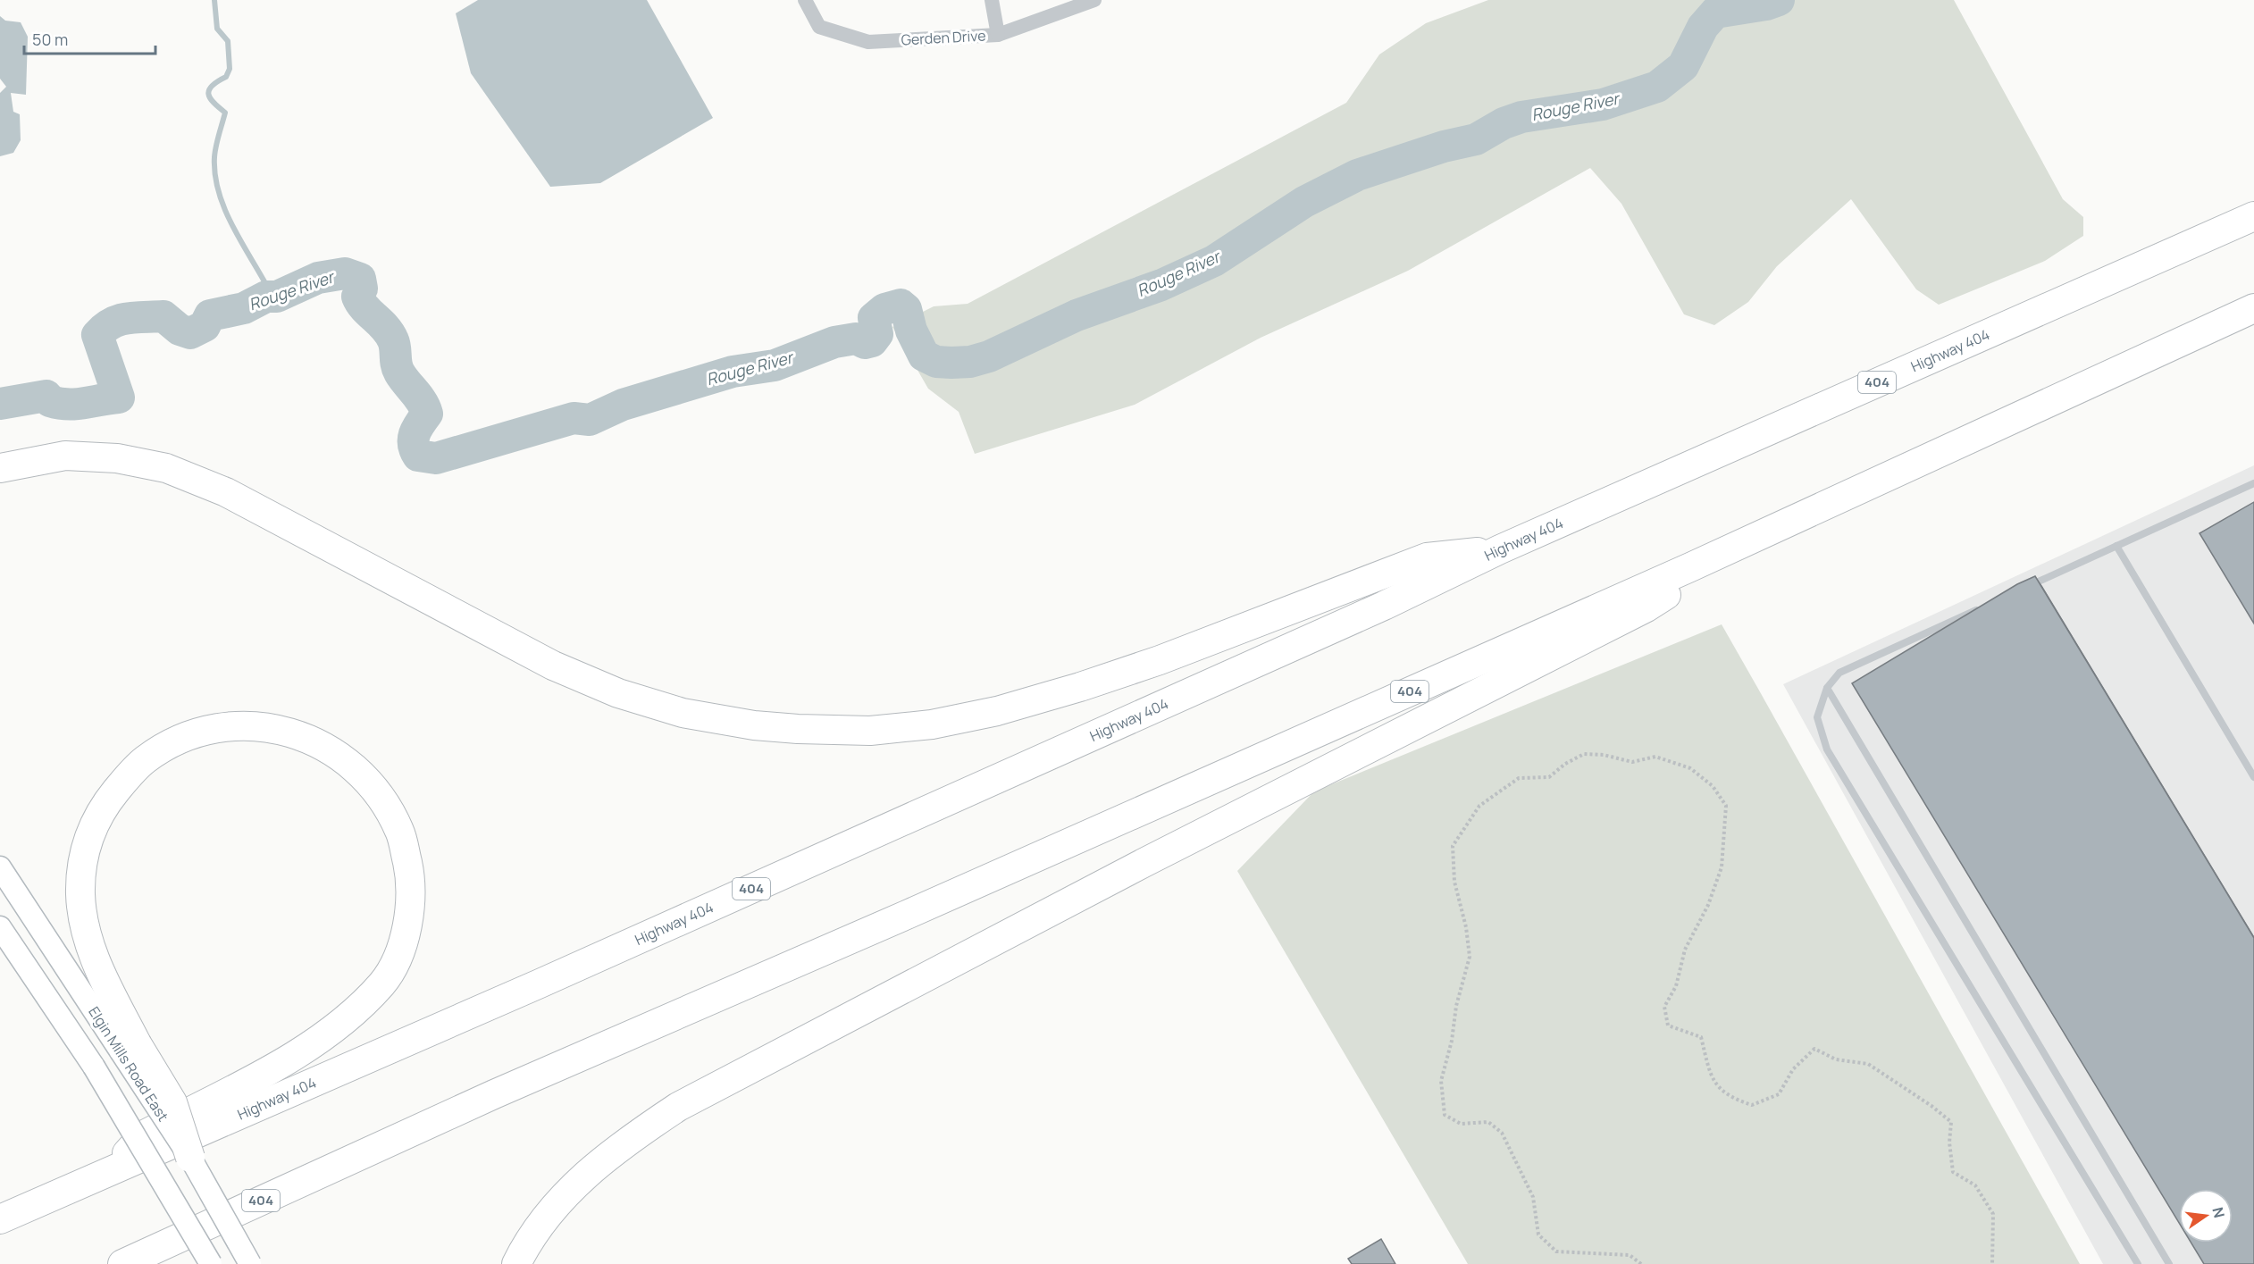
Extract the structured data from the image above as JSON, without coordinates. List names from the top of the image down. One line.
{"streets":{"highway":["Highway 404","404"],"main road":["Elgin Mills Road East"],"street":["Gerden Drive"]},"water":["Rouge River"],"scale_bar":"50 m","north":"right"}
